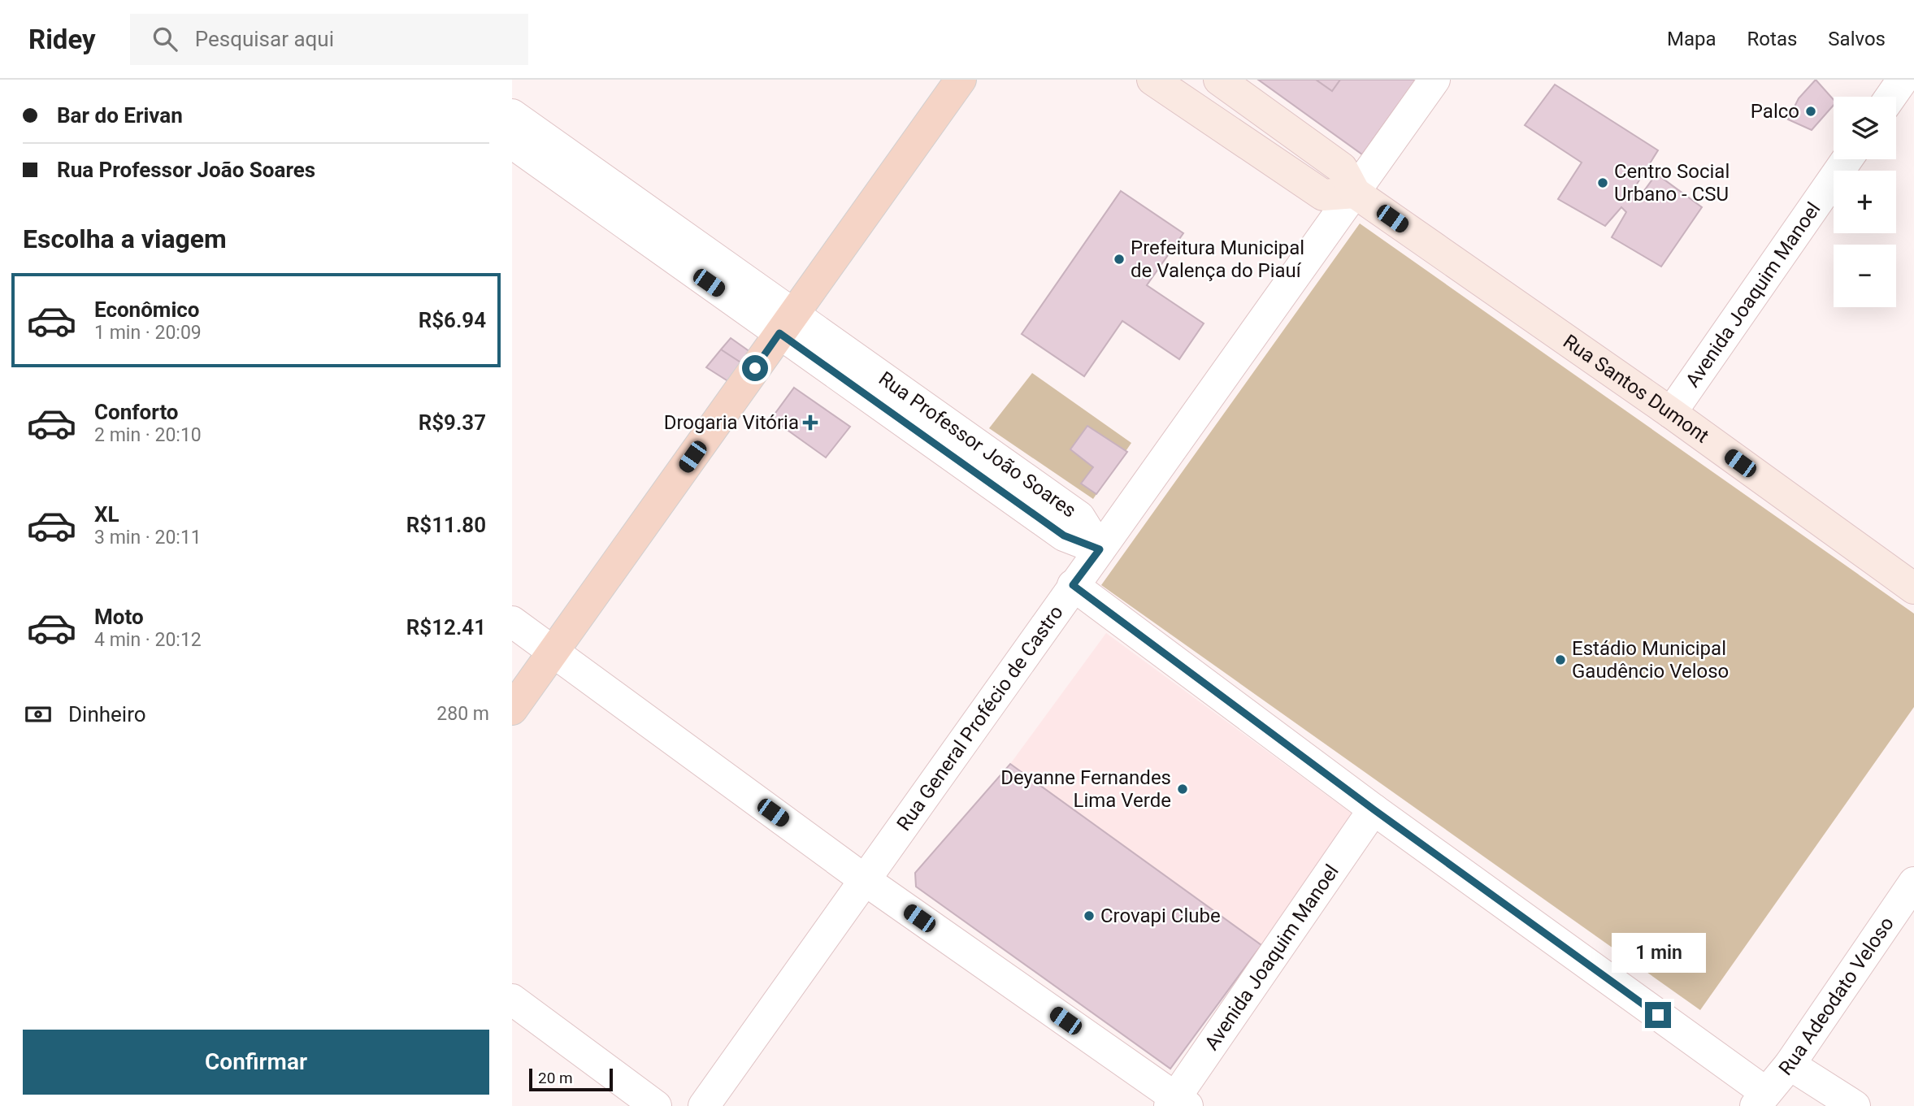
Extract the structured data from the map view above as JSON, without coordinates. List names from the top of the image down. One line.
{"streets":{"street":["Avenida Joaquim Manoel","Rua Santos Dumont","Rua Professor João Soares","Rua General Profécio de Castro","Rua Adeodato Veloso"]},"crossings":[["Avenida Joaquim Manoel","Rua Santos Dumont"],["Rua Santos Dumont","Rua General Profécio de Castro"],["Rua Professor João Soares","Rua General Profécio de Castro"]],"places":{"other":["Palco","Centro Social Urbano - CSU","Prefeitura Municipal de Valença do Piauí","Estádio Municipal Gaudêncio Veloso","Deyanne Fernandes Lima Verde","Crovapi Clube"],"health":["Drogaria Vitória"]},"scale_bar":"20 m","page":{"header":"Ridey","search":"Pesquisar aqui","nav":["Mapa","Rotas","Salvos"],"banner":["Bar do Erivan","Rua Professor João Soares"],"map_buttons":["+","−"],"heading":"Escolha a viagem","list":[{"name":"Econômico","note":"1 min · 20:09","value":"R$6.94"},{"name":"Conforto","note":"2 min · 20:10","value":"R$9.37"},{"name":"XL","note":"3 min · 20:11","value":"R$11.80"},{"name":"Moto","note":"4 min · 20:12","value":"R$12.41"}],"pay":["Dinheiro","280 m"],"bubble":"1 min","buttons":"Confirmar","scale":"20 m"}}
